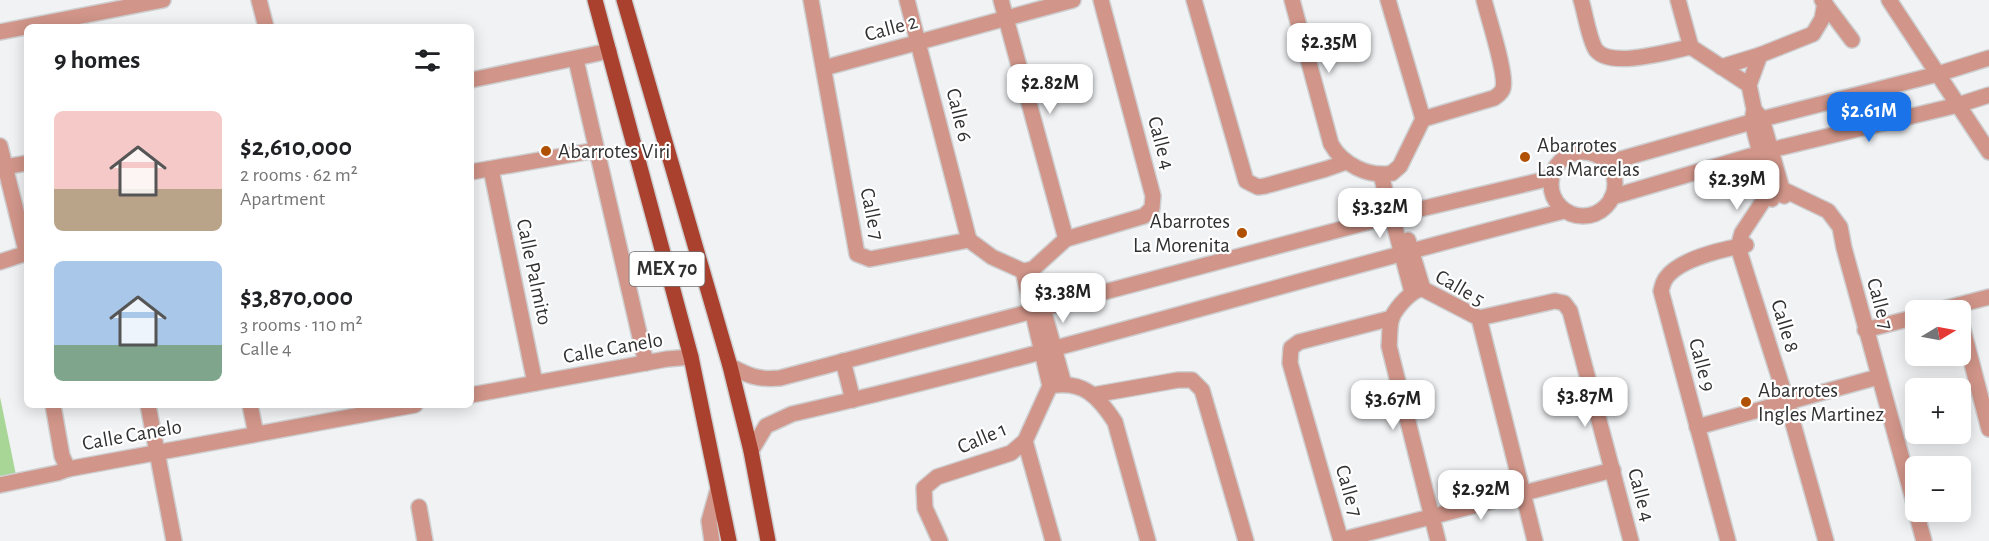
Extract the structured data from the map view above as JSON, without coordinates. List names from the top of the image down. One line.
{"streets":{"main road":["MEX 70"],"street":["Calle 2","Calle 6","Calle 4","Calle 7","Calle Palmito","Calle 5","Calle 8","Calle Canelo","Calle 9","Calle 1"]},"crossings":[["Calle 2","Calle 6"],["Calle 2","Calle 7"],["Calle 6","Calle 7"],["Calle 4","Calle 5"],["MEX 70","Calle Canelo"],["Calle Palmito","Calle Canelo"],["Calle 8","Calle 9"]],"places":["Abarrotes Viri","Abarrotes Las Marcelas","Abarrotes La Morenita","Abarrotes Ingles Martinez"],"north":"right","page":{"price":["$2.35M","$2.82M","$2.61M","$2.39M","$3.32M","$3.38M","$3.87M","$3.67M","$2.92M"],"heading":"9 homes","list":[{"name":"$2,610,000","note":"2 rooms · 62 m² · Apartment"},{"name":"$3,870,000","note":"3 rooms · 110 m² · Calle 4"}],"map_buttons":["+","−"]}}
